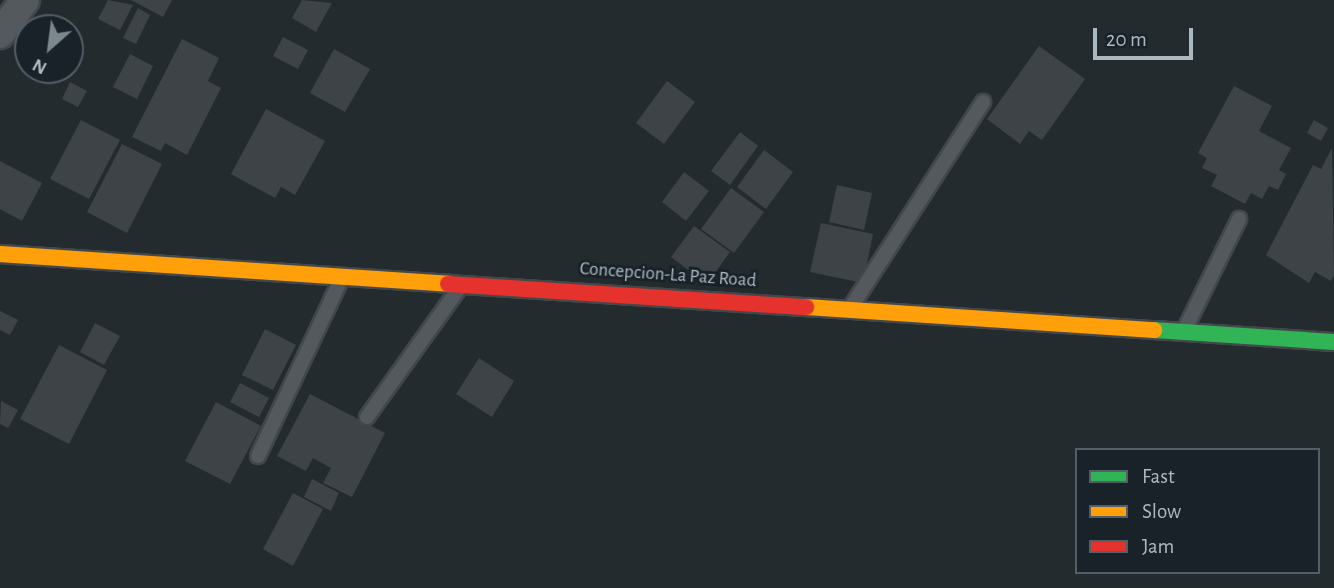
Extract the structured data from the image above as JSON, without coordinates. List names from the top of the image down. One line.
{"streets":{"main road":["Concepcion-La Paz Road"]},"legend":["Fast","Slow","Jam"],"scale_bar":"20 m","north":"bottom left"}
